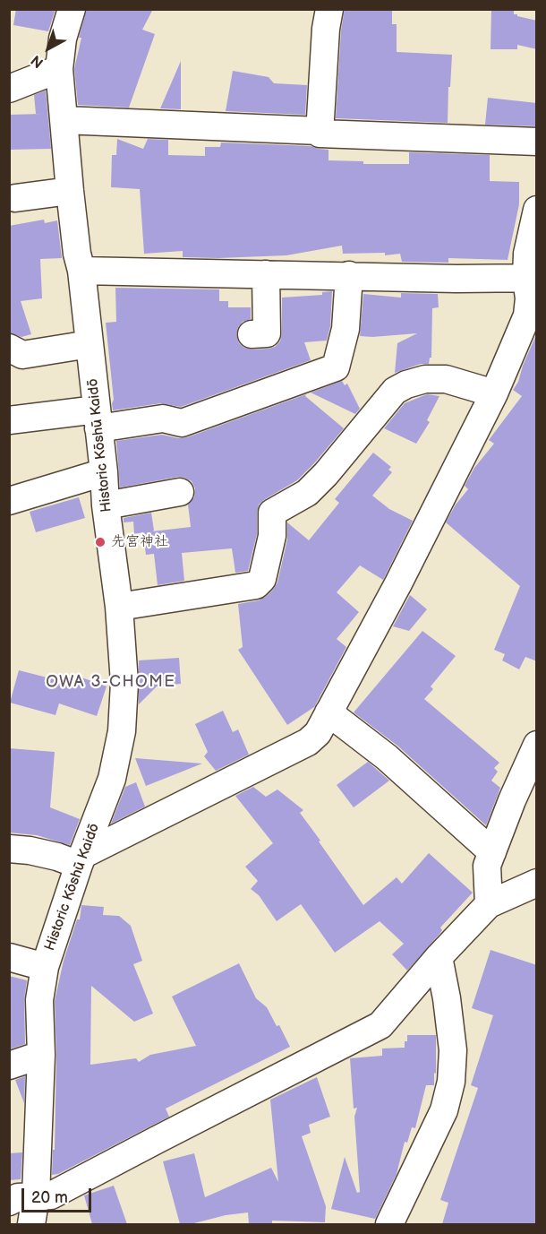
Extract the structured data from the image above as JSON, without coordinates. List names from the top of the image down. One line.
{"streets":{"street":["Historic Kōshū Kaidō"]},"districts":["OWA 3-CHOME"],"places":["先宮神社"],"scale_bar":"20 m","north":"bottom left"}
